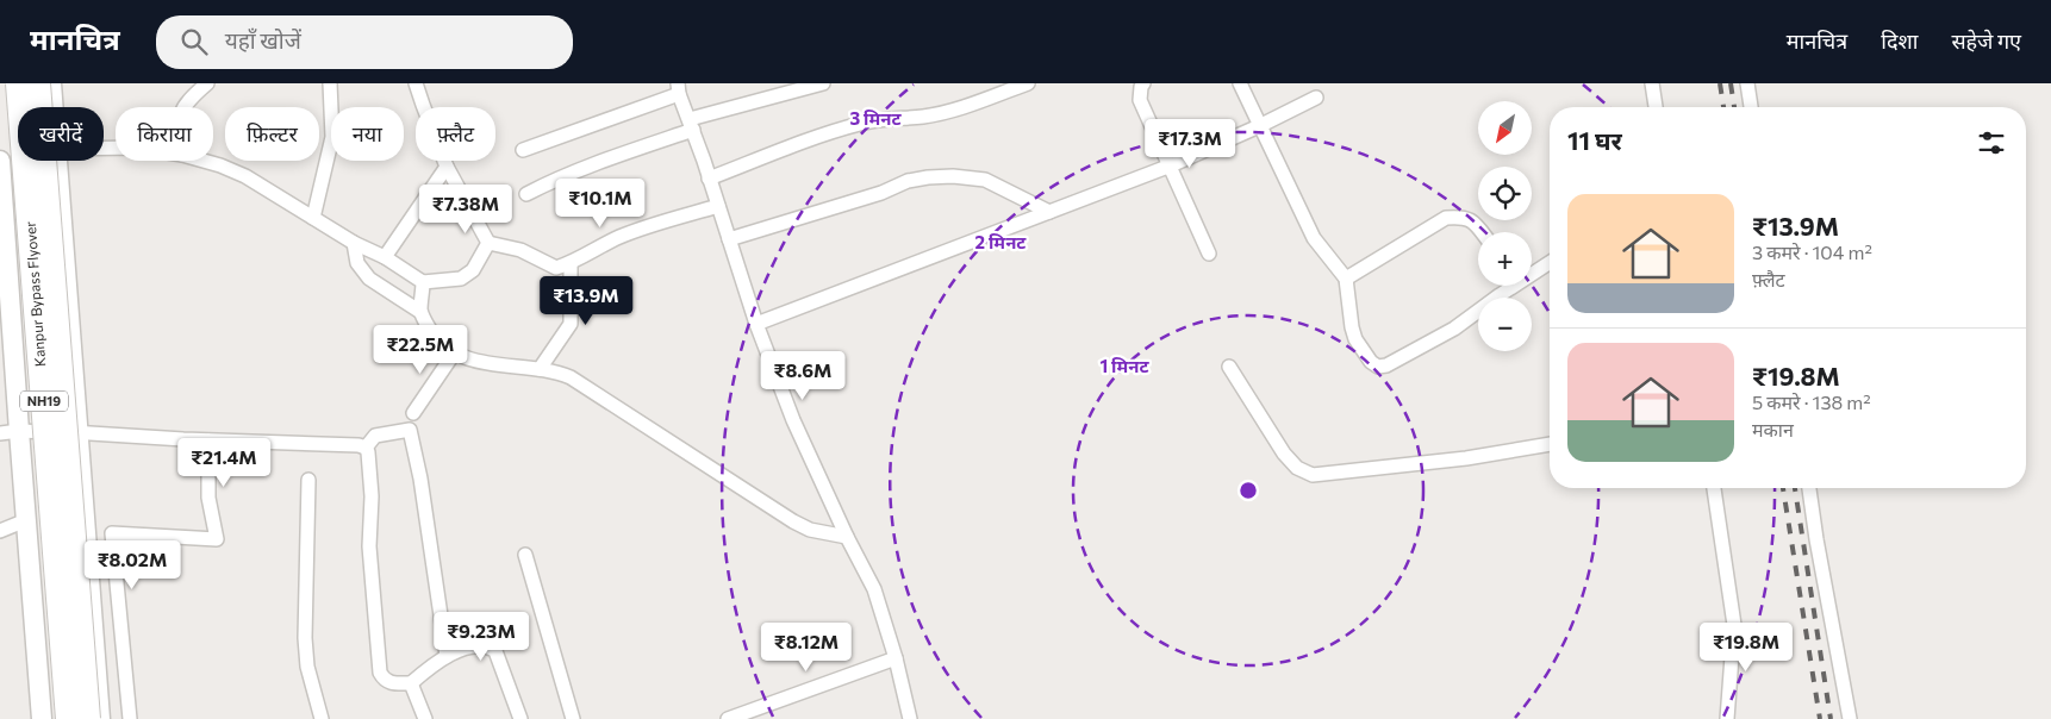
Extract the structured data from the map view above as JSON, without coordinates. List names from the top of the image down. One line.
{"streets":{"highway":["Kanpur Bypass Flyover","NH19"]},"north":"bottom left","page":{"header":"मानचित्र","search":"यहाँ खोजें","nav":["मानचित्र","दिशा","सहेजे गए"],"map_buttons":["+","−"],"chip":["खरीदें","किराया","फ़िल्टर","नया","फ़्लैट"],"heading":"11 घर","price":["₹17.3M","₹10.1M","₹7.38M","₹13.9M","₹22.5M","₹8.6M","₹21.4M","₹8.02M","₹9.23M","₹8.12M","₹19.8M"],"list":[{"name":"₹13.9M","note":"3 कमरे · 104 m² · फ़्लैट"},{"name":"₹19.8M","note":"5 कमरे · 138 m² · मकान"}]},"rings":["3 मिनट","2 मिनट","1 मिनट"]}
